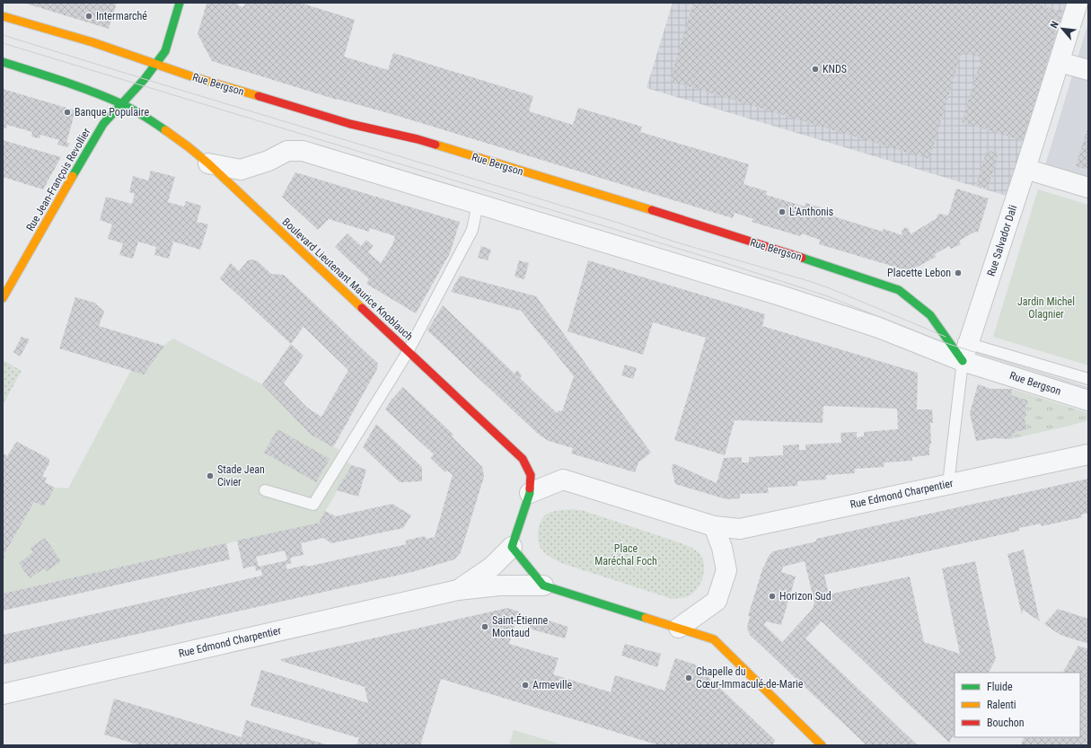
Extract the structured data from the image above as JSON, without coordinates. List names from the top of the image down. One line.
{"streets":{"street":["Rue Bergson","Rue Jean-François Revollier","Rue Salvador Dali","Boulevard Lieutenant Maurice Knoblauch","Rue Edmond Charpentier"]},"crossings":[["Rue Bergson","Rue Jean-François Revollier"],["Rue Bergson","Rue Salvador Dali"],["Rue Bergson","Boulevard Lieutenant Maurice Knoblauch"],["Rue Jean-François Revollier","Boulevard Lieutenant Maurice Knoblauch"],["Rue Salvador Dali","Rue Edmond Charpentier"]],"parks":["Jardin Michel Olagnier","Place Maréchal Foch"],"places":["Intermarché","KNDS","Banque Populaire","L'Anthonis","Placette Lebon","Stade Jean Civier","Horizon Sud","Saint-Étienne Montaud","Chapelle du Cœur-Immaculé-de-Marie","Armeville"],"legend":["Fluide","Ralenti","Bouchon"],"north":"top left"}
